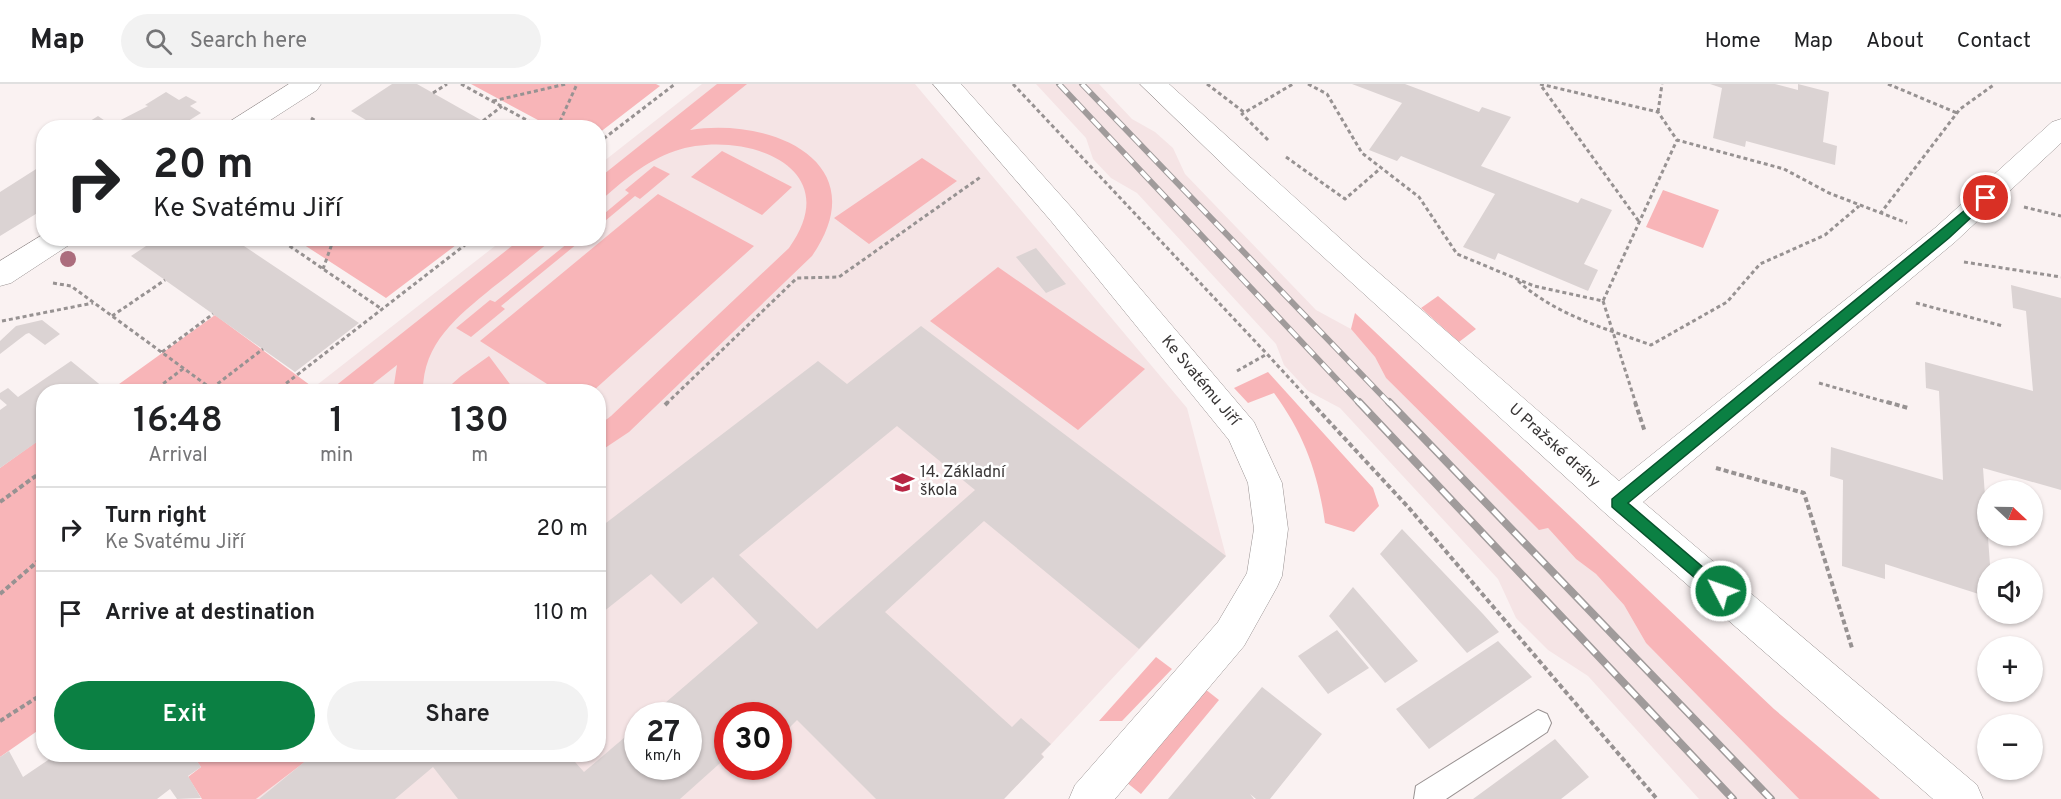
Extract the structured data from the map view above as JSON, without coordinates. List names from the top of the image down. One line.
{"streets":{"street":["Ke Svatému Jiří","U Pražské dráhy"]},"places":{"school or university":["14. Základní škola"]},"north":"right","page":{"header":"Map","search":"Search here","nav":["Home","Map","About","Contact"],"turn":["20 m","Ke Svatému Jiří"],"eta":["16:48","Arrival","1","min","130","m"],"map_buttons":["+","−"],"list":[{"name":"Turn right","note":"Ke Svatému Jiří","value":"20 m"},{"name":"Arrive at destination","value":"110 m"}],"buttons":["Exit","Share"],"speed":"27 km/h","limit":"30"}}
